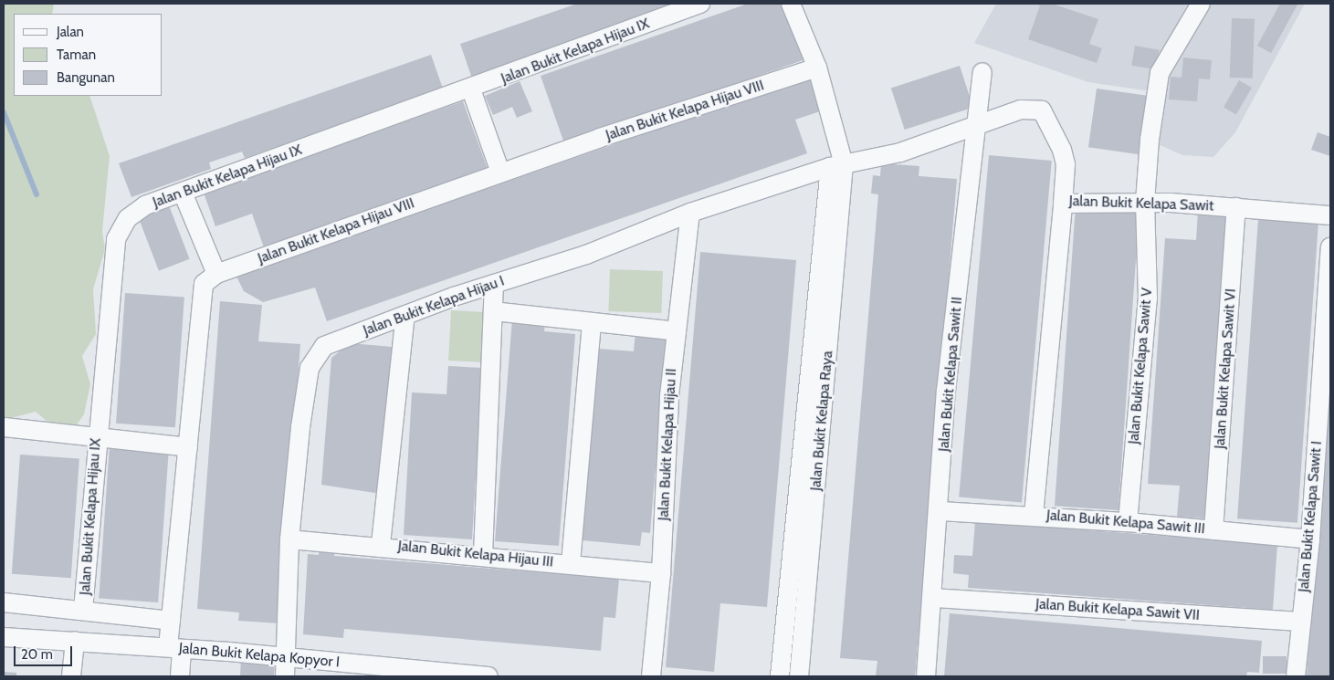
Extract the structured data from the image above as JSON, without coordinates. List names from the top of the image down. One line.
{"streets":{"street":["Jalan Bukit Kelapa Hijau IX","Jalan Bukit Kelapa Hijau VIII","Jalan Bukit Kelapa Sawit","Jalan Bukit Kelapa Hijau I","Jalan Bukit Kelapa Sawit V","Jalan Bukit Kelapa Sawit VI","Jalan Bukit Kelapa Sawit II","Jalan Bukit Kelapa Raya","Jalan Bukit Kelapa Hijau II","Jalan Bukit Kelapa Sawit I","Jalan Bukit Kelapa Sawit III","Jalan Bukit Kelapa Hijau III","Jalan Bukit Kelapa Sawit VII","Jalan Bukit Kelapa Kopyor I"]},"crossings":[["Jalan Bukit Kelapa Sawit","Jalan Bukit Kelapa Hijau I"],["Jalan Bukit Kelapa Sawit","Jalan Bukit Kelapa Sawit V"],["Jalan Bukit Kelapa Sawit","Jalan Bukit Kelapa Sawit VI"],["Jalan Bukit Kelapa Sawit","Jalan Bukit Kelapa Sawit II"],["Jalan Bukit Kelapa Sawit","Jalan Bukit Kelapa Raya"],["Jalan Bukit Kelapa Hijau I","Jalan Bukit Kelapa Raya"],["Jalan Bukit Kelapa Hijau I","Jalan Bukit Kelapa Hijau II"],["Jalan Bukit Kelapa Hijau I","Jalan Bukit Kelapa Hijau III"],["Jalan Bukit Kelapa Hijau I","Jalan Bukit Kelapa Kopyor I"],["Jalan Bukit Kelapa Sawit V","Jalan Bukit Kelapa Sawit III"],["Jalan Bukit Kelapa Sawit VI","Jalan Bukit Kelapa Sawit III"],["Jalan Bukit Kelapa Sawit II","Jalan Bukit Kelapa Sawit III"],["Jalan Bukit Kelapa Sawit II","Jalan Bukit Kelapa Sawit VII"],["Jalan Bukit Kelapa Hijau II","Jalan Bukit Kelapa Hijau III"],["Jalan Bukit Kelapa Sawit I","Jalan Bukit Kelapa Sawit III"],["Jalan Bukit Kelapa Sawit I","Jalan Bukit Kelapa Sawit VII"]],"legend":["Jalan","Taman","Bangunan"],"scale_bar":"20 m"}
